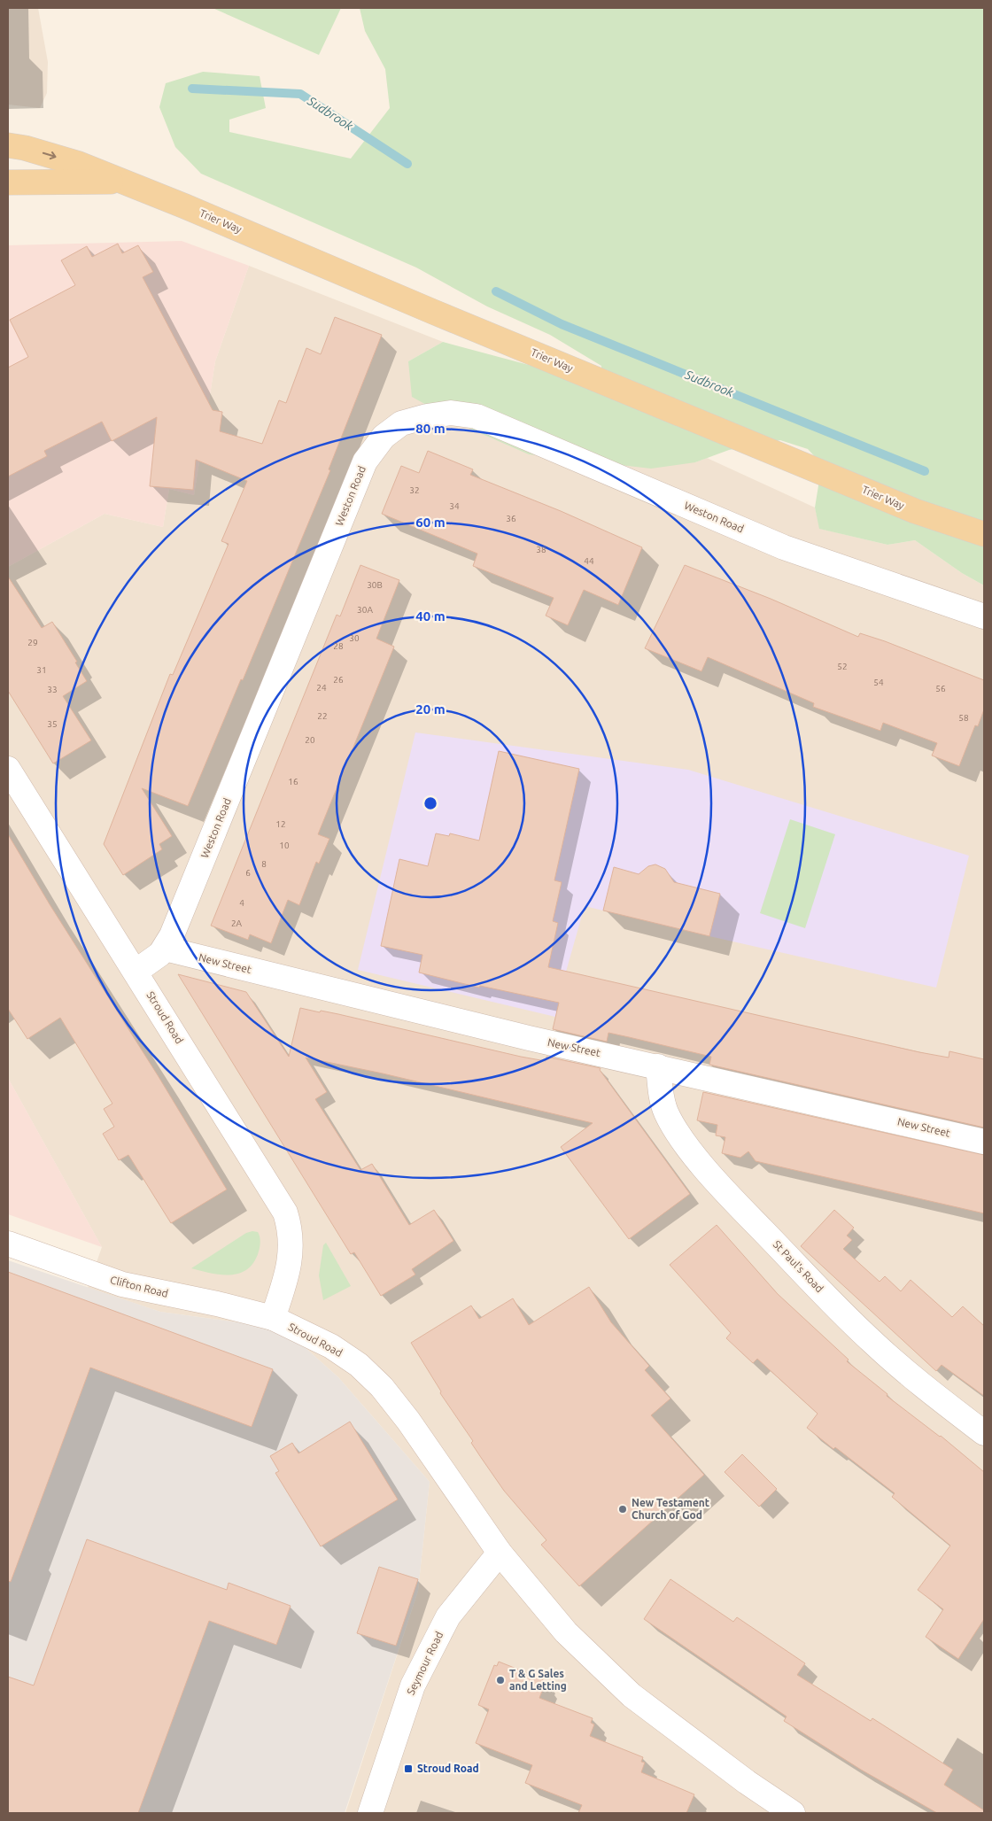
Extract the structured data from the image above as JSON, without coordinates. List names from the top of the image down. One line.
{"streets":{"main road":["Trier Way"],"street":["Weston Road","New Street","Stroud Road","St Paul's Road","Clifton Road","Seymour Road"]},"crossings":[["Weston Road","New Street"],["Weston Road","Stroud Road"],["New Street","St Paul's Road"],["Stroud Road","Clifton Road"],["Stroud Road","Seymour Road"]],"water":["Sudbrook"],"places":{"other":["New Testament Church of God","T & G Sales and Letting"],"transit":["Stroud Road"]},"house_numbers":["32","34","36","38","44","30B","30A","30","29","28","52","31","26","54","24","56","33","22","58","35","20","16","12","10","8","6","4","2A"],"rings":["80 m","60 m","40 m","20 m"]}
